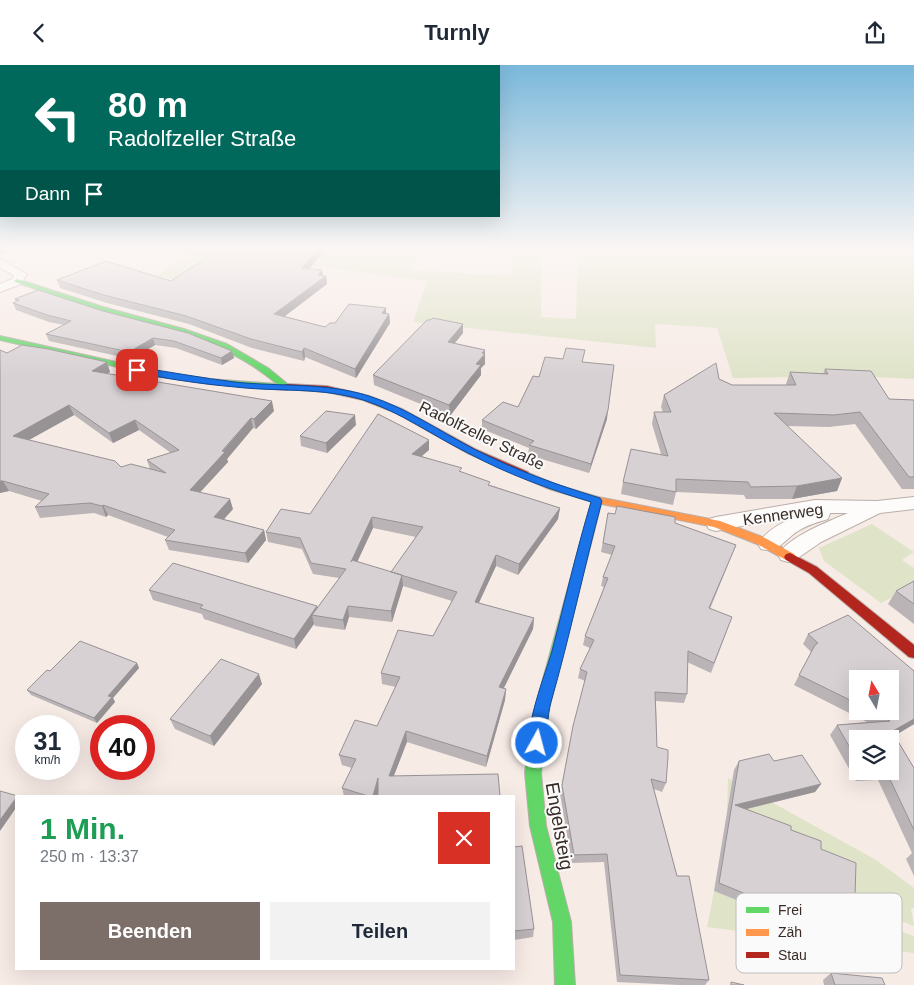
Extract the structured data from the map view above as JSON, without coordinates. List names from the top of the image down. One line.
{"streets":{"main road":["Radolfzeller Straße","Engelsteig"],"street":["Kennerweg"]},"crossings":[["Radolfzeller Straße","Kennerweg"],["Radolfzeller Straße","Engelsteig"]],"legend":["Frei","Zäh","Stau"],"north":"top","page":{"header":"Turnly","turn":["80 m","Radolfzeller Straße"],"then":"Dann","speed":"31 km/h","limit":"40","heading":["1 Min.","250 m · 13:37"],"buttons":["Beenden","Teilen"]}}
